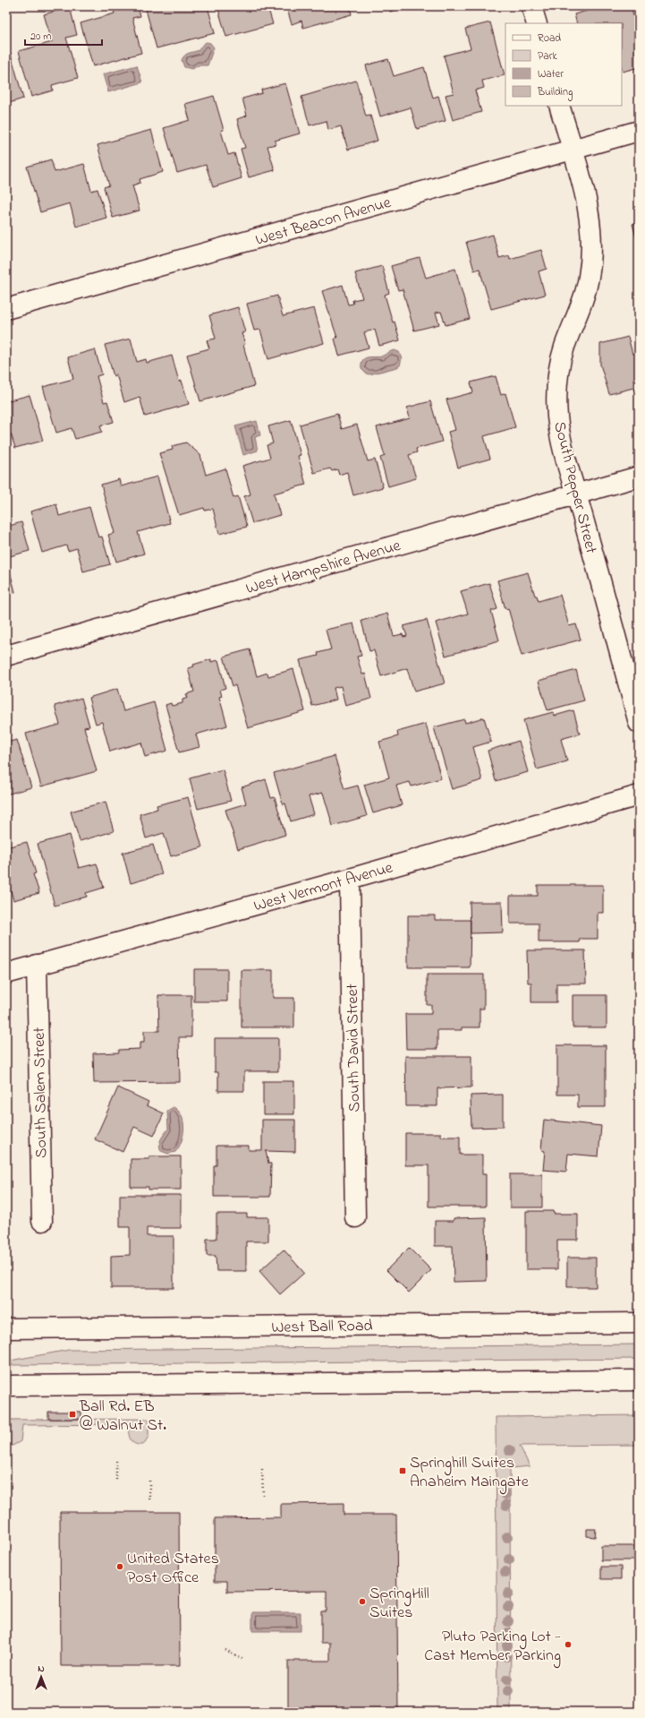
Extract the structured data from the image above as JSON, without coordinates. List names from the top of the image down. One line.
{"streets":{"street":["West Beacon Avenue","South Pepper Street","West Hampshire Avenue","West Vermont Avenue","South David Street","South Salem Street","West Ball Road"]},"crossings":[["West Beacon Avenue","South Pepper Street"],["South Pepper Street","West Hampshire Avenue"],["West Vermont Avenue","South David Street"],["West Vermont Avenue","South Salem Street"]],"places":{"transit":["Ball Rd. EB @ Walnut St.","Springhill Suites Anaheim Maingate"],"other":["United States Post Office","SpringHill Suites","Pluto Parking Lot - Cast Member Parking"]},"legend":["Road","Park","Water","Building"],"scale_bar":"20 m","north":"top"}
